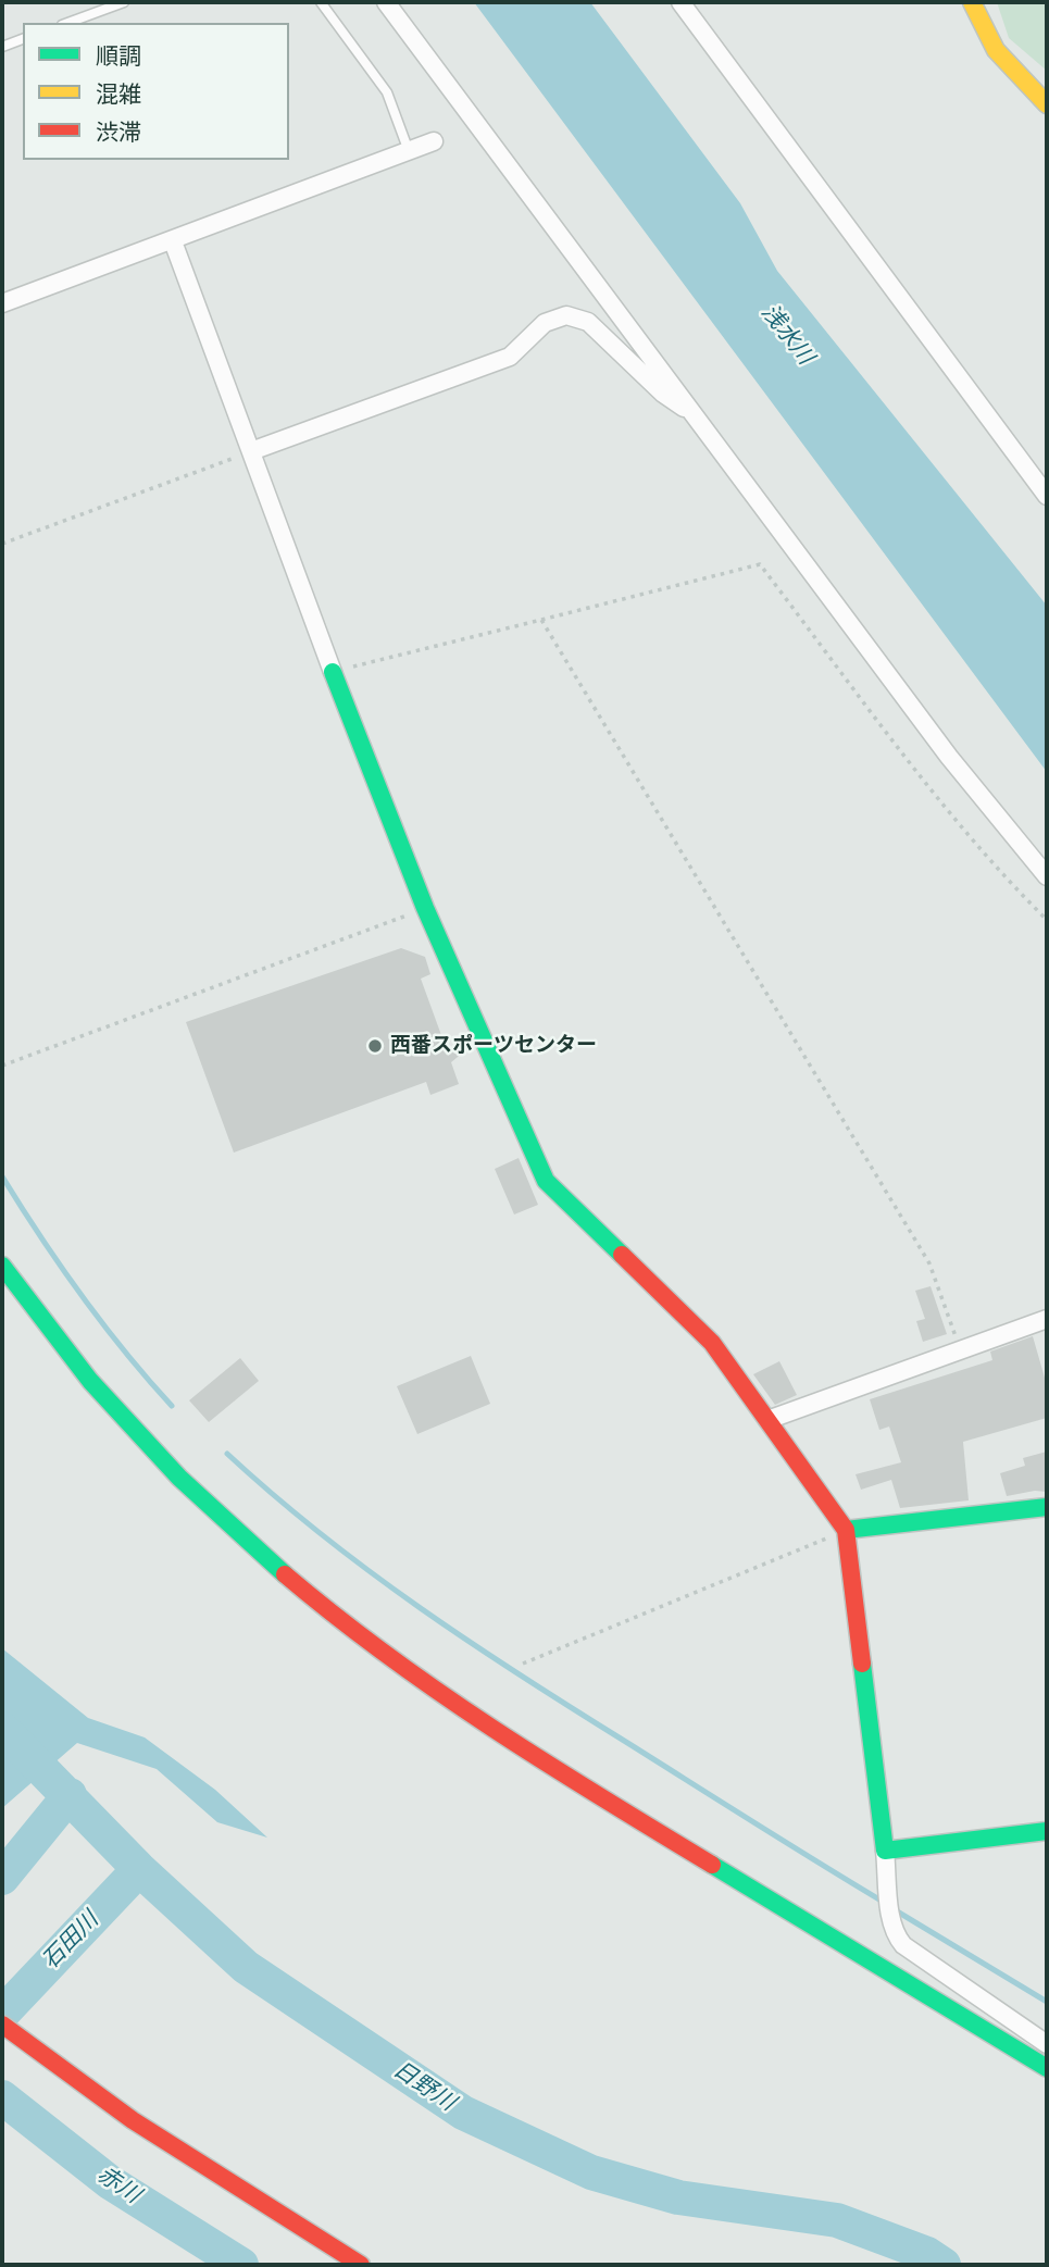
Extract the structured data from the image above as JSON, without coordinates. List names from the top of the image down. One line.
{"water":["浅水川","石田川","日野川","赤川"],"places":["西番スポーツセンター"],"legend":["順調","混雑","渋滞"]}
